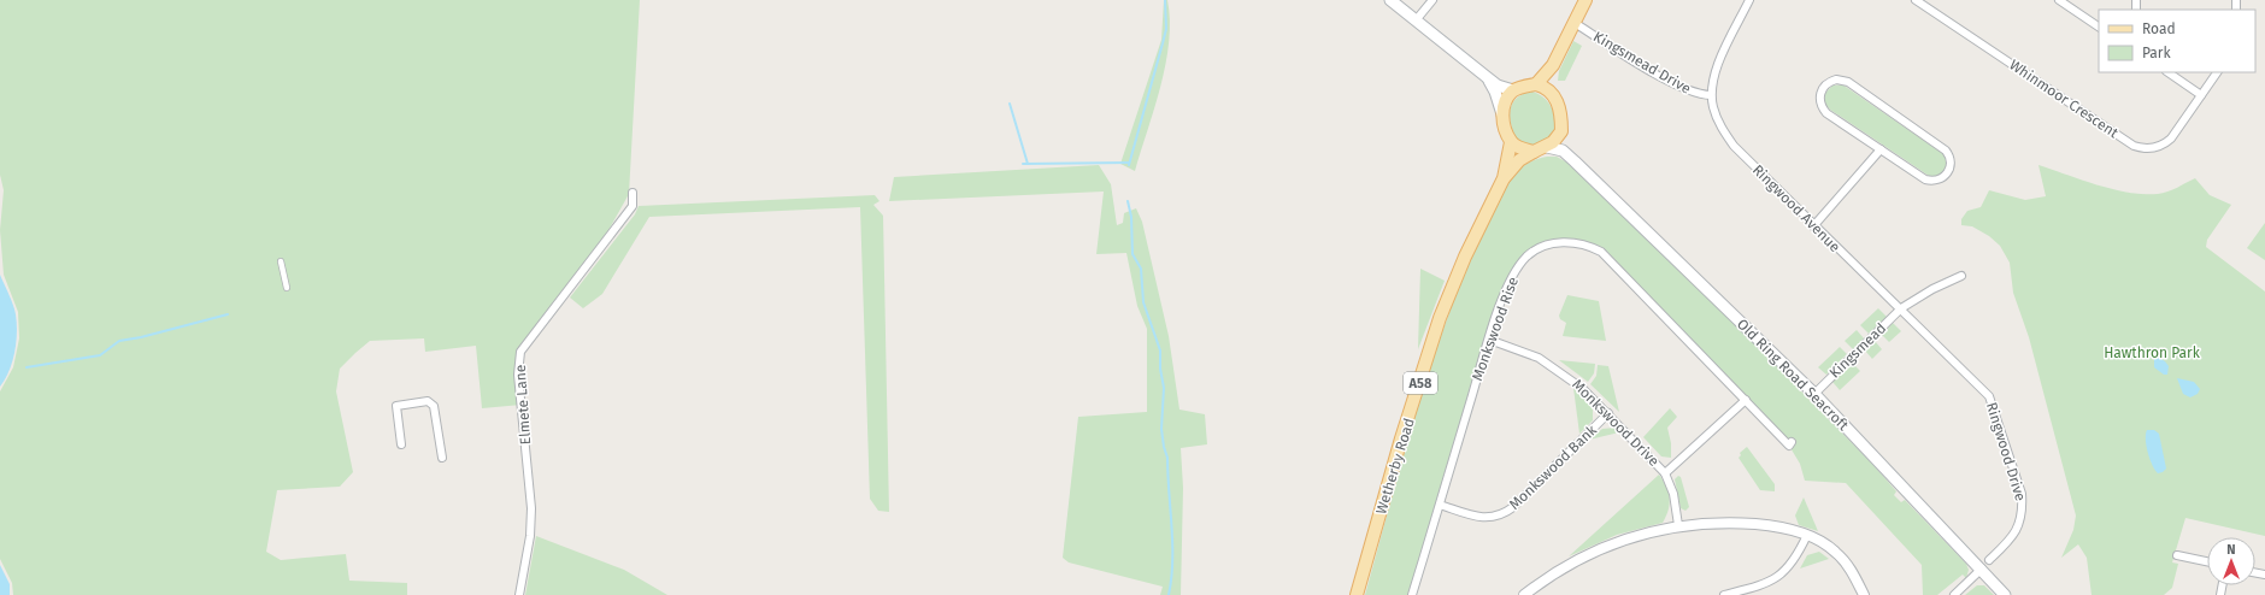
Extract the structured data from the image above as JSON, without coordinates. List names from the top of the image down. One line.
{"streets":{"main road":["Old Ring Road Seacroft","A58","Wetherby Road"],"street":["Kingsmead Drive","Whinmoor Crescent","Ringwood Avenue","Monkswood Rise","Kingsmead","Elmete Lane","Monkswood Drive","Ringwood Drive","Monkswood Bank"]},"crossings":[["Kingsmead Drive","Ringwood Avenue"],["Ringwood Avenue","Kingsmead"],["Ringwood Avenue","Ringwood Drive"],["Monkswood Rise","Monkswood Drive"],["Monkswood Rise","Monkswood Bank"],["Kingsmead","Old Ring Road Seacroft"],["Kingsmead","Ringwood Drive"],["Old Ring Road Seacroft","A58"],["Old Ring Road Seacroft","Ringwood Drive"],["A58","Wetherby Road"],["Monkswood Drive","Monkswood Bank"]],"parks":["Hawthron Park"],"legend":["Road","Park"],"north":"top"}
